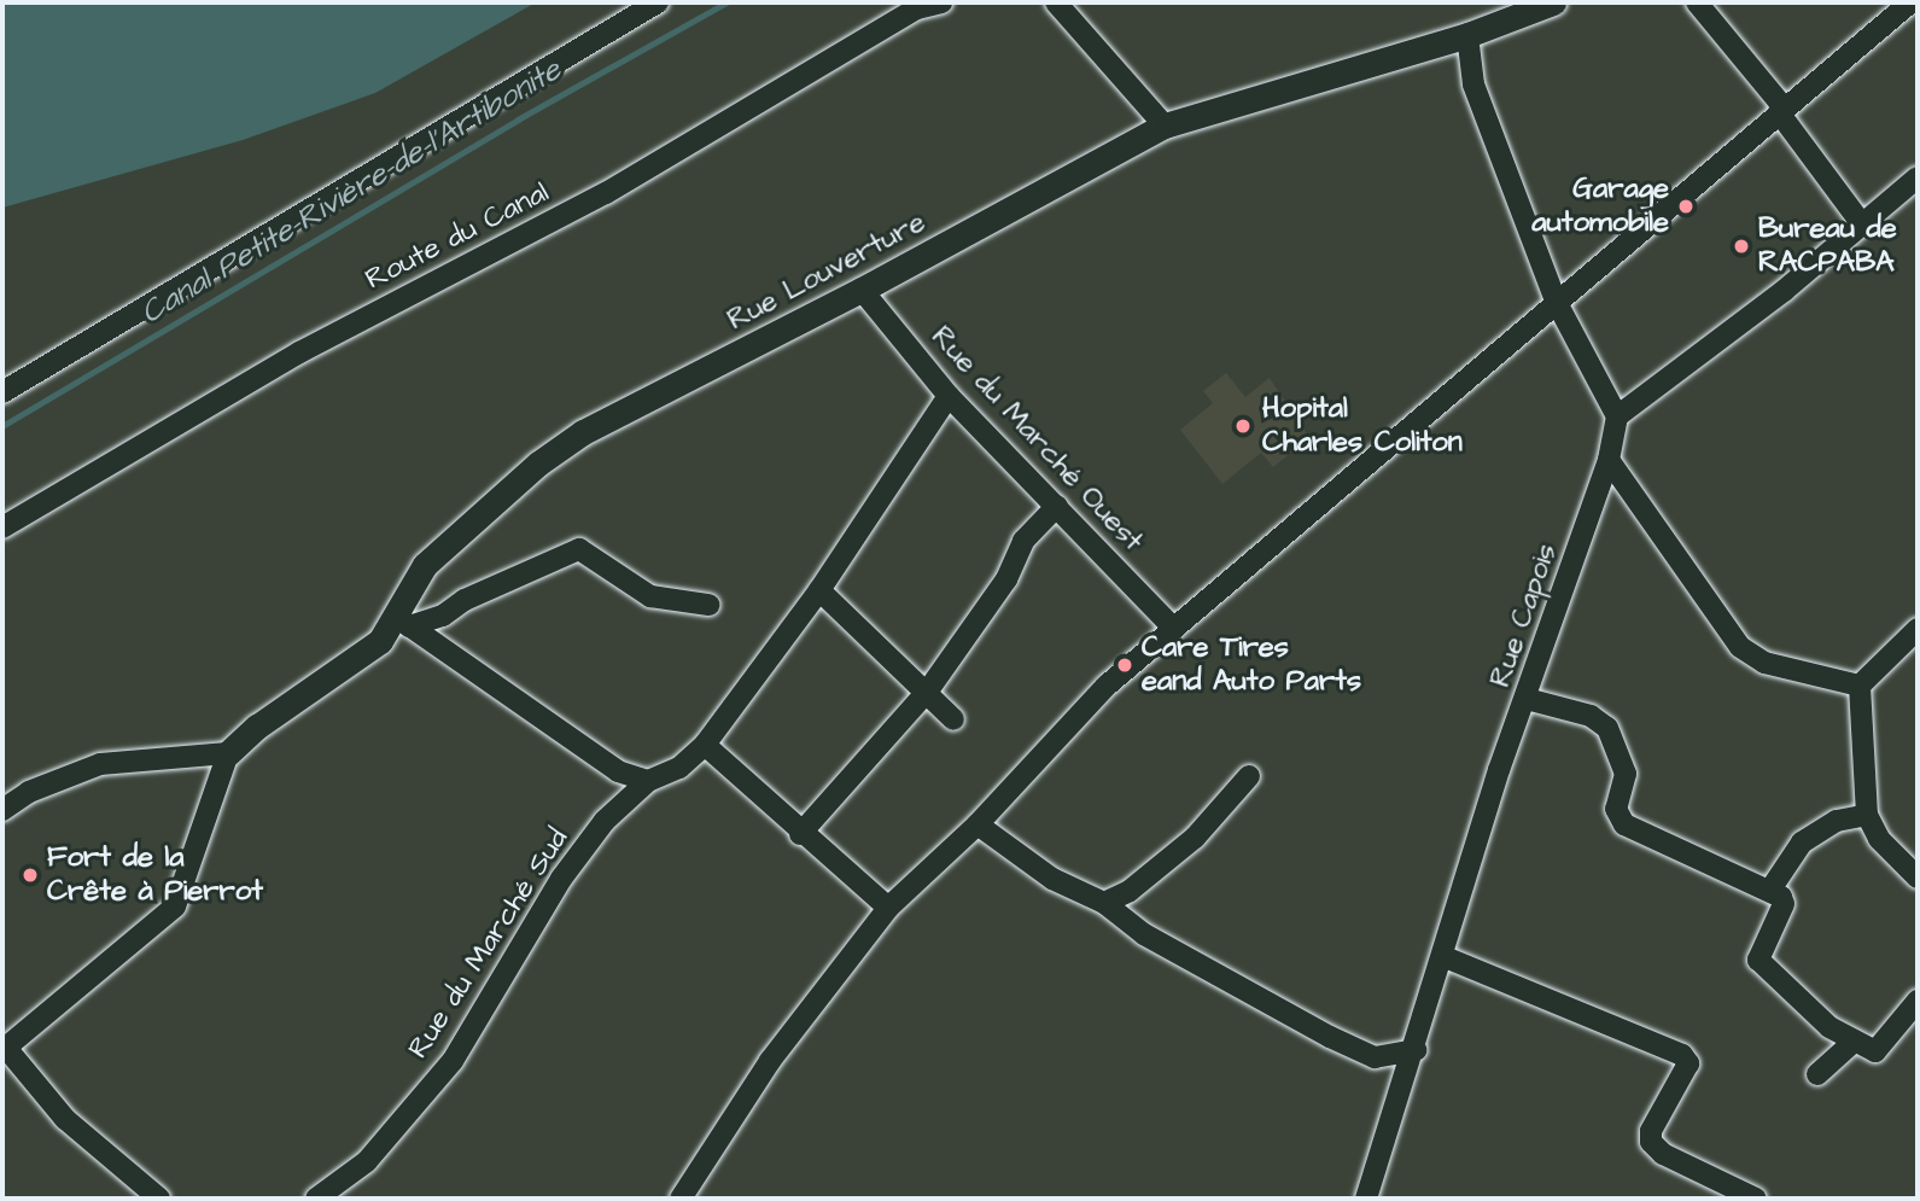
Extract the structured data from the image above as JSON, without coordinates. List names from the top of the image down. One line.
{"streets":{"main road":["Rue Louverture"],"street":["Route du Canal","Rue du Marché Ouest","Rue Capois","Rue du Marché Sud"]},"crossings":[["Rue Louverture","Rue du Marché Ouest"],["Rue du Marché Ouest","Rue du Marché Sud"]],"water":["Canal Petite-Rivière-de-l'Artibonite"],"places":["Garage automobile","Bureau de RACPABA","Hopital Charles Coliton","Care Tires eand Auto Parts","Fort de la Crête à Pierrot"]}
